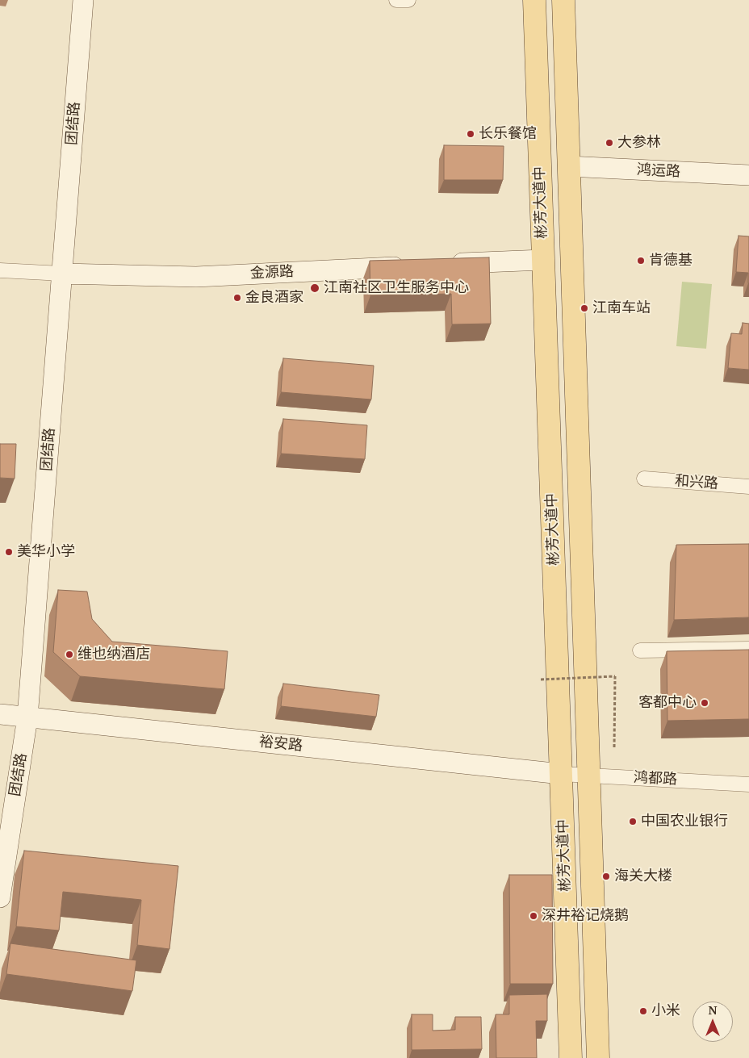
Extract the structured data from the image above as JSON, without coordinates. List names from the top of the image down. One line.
{"streets":{"main road":["彬芳大道中"],"street":["团结路","鸿运路","金源路","和兴路","裕安路","鸿都路"]},"crossings":[["团结路","金源路"],["团结路","裕安路"],["鸿运路","彬芳大道中"],["彬芳大道中","裕安路"],["彬芳大道中","鸿都路"],["裕安路","鸿都路"]],"places":["长乐餐馆","大参林","肯德基","江南社区卫生服务中心","金良酒家","江南车站","美华小学","维也纳酒店","客都中心","中国农业银行","海关大楼","深井裕记烧鹅","小米"],"north":"top"}
